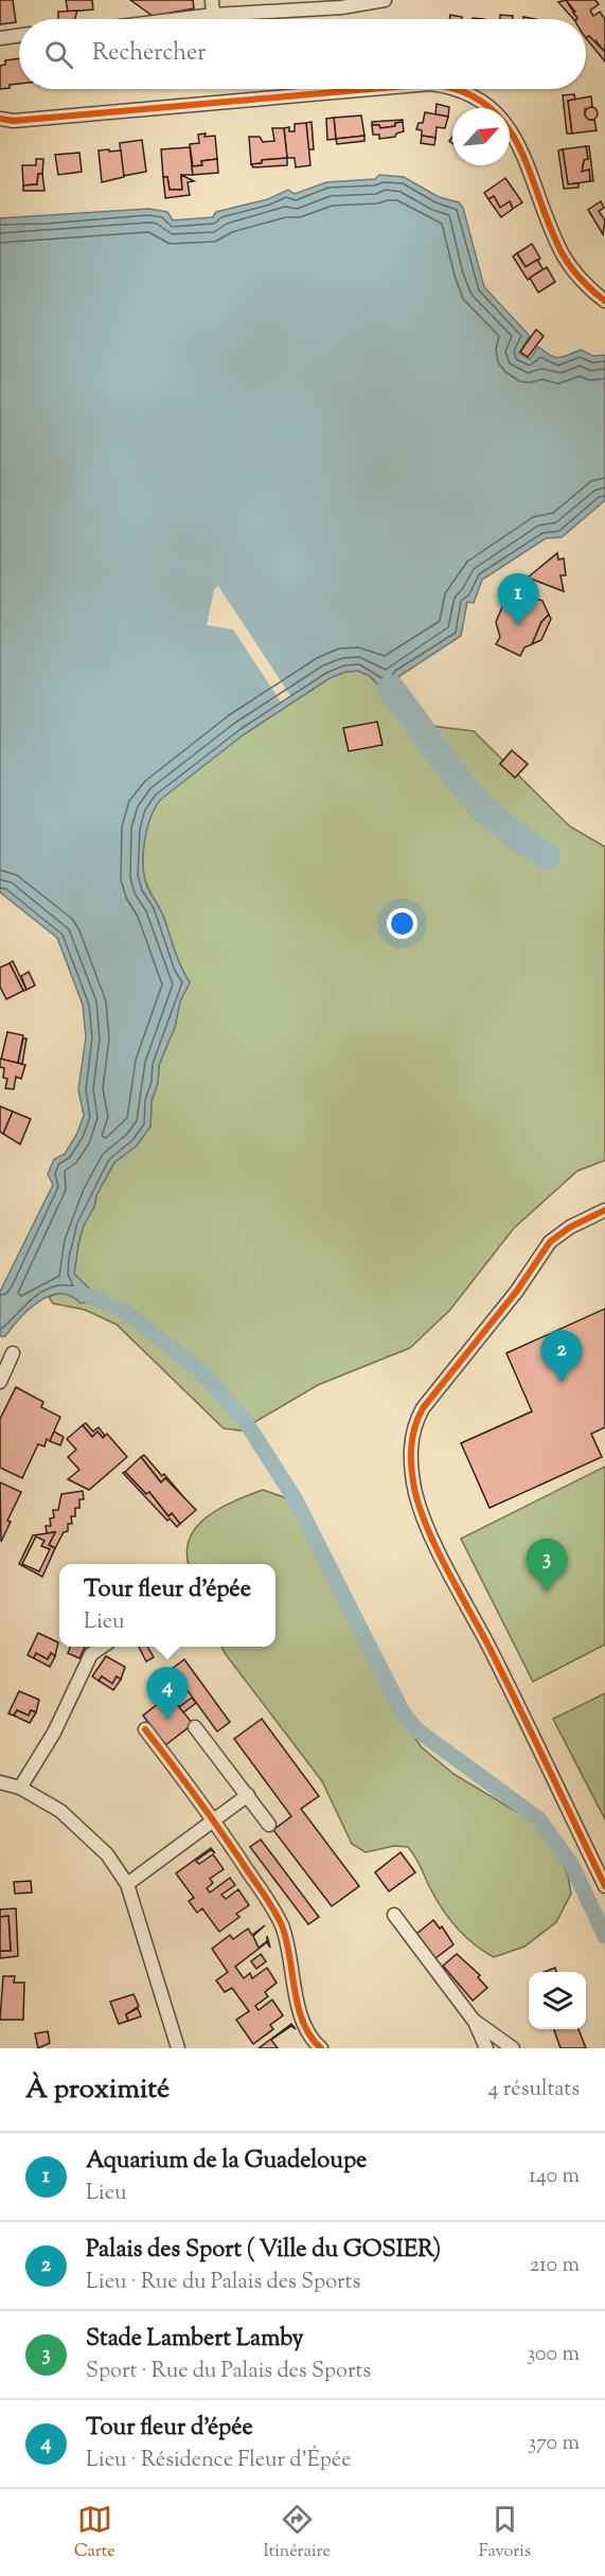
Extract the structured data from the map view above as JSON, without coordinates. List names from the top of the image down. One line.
{"north":"top right","page":{"search":"Rechercher","pins":["1","2","3","4"],"popup":["Tour fleur d'épée","Lieu"],"heading":["À proximité","4 résultats"],"list":[{"mark":"1","name":"Aquarium de la Guadeloupe","note":"Lieu","value":"140 m"},{"mark":"2","name":"Palais des Sport ( Ville du GOSIER)","note":"Lieu · Rue du Palais des Sports","value":"210 m"},{"mark":"3","name":"Stade Lambert Lamby","note":"Sport · Rue du Palais des Sports","value":"300 m"},{"mark":"4","name":"Tour fleur d'épée","note":"Lieu · Résidence Fleur d'Épée","value":"370 m"}],"nav":["Carte","Itinéraire","Favoris"]}}
